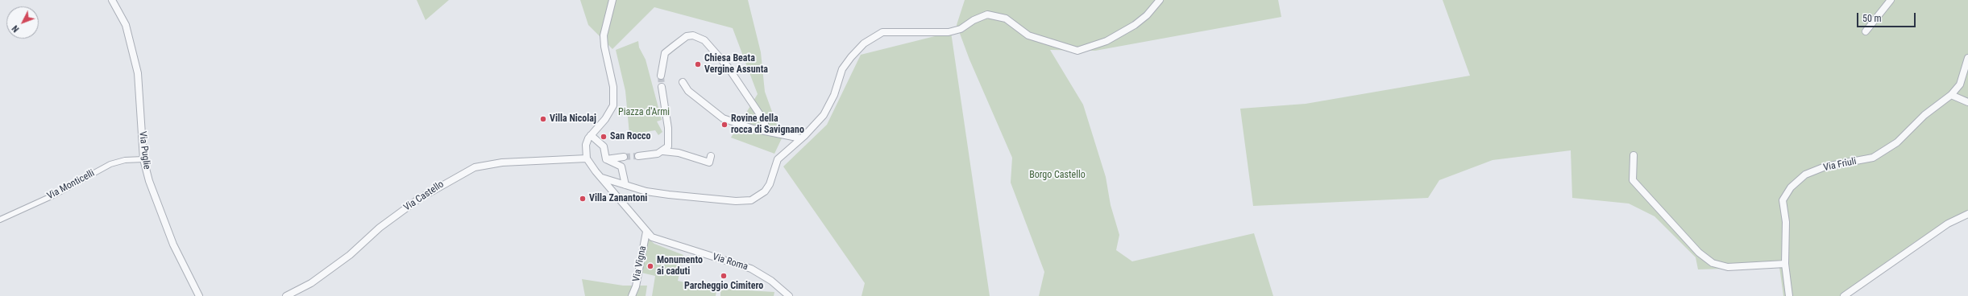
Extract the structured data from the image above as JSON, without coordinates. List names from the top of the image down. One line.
{"streets":{"street":["Via Puglie","Via Friuli","Via Monticelli","Via Castello","Via Roma","Via Vigna"]},"crossings":[["Via Puglie","Via Monticelli"],["Via Castello","Via Roma"],["Via Roma","Via Vigna"]],"parks":["Piazza d'Armi","Borgo Castello"],"places":["Chiesa Beata Vergine Assunta","Villa Nicolaj","Rovine della rocca di Savignano","San Rocco","Villa Zanantoni","Monumento ai caduti","Parcheggio Cimitero"],"scale_bar":"50 m","north":"bottom left"}
